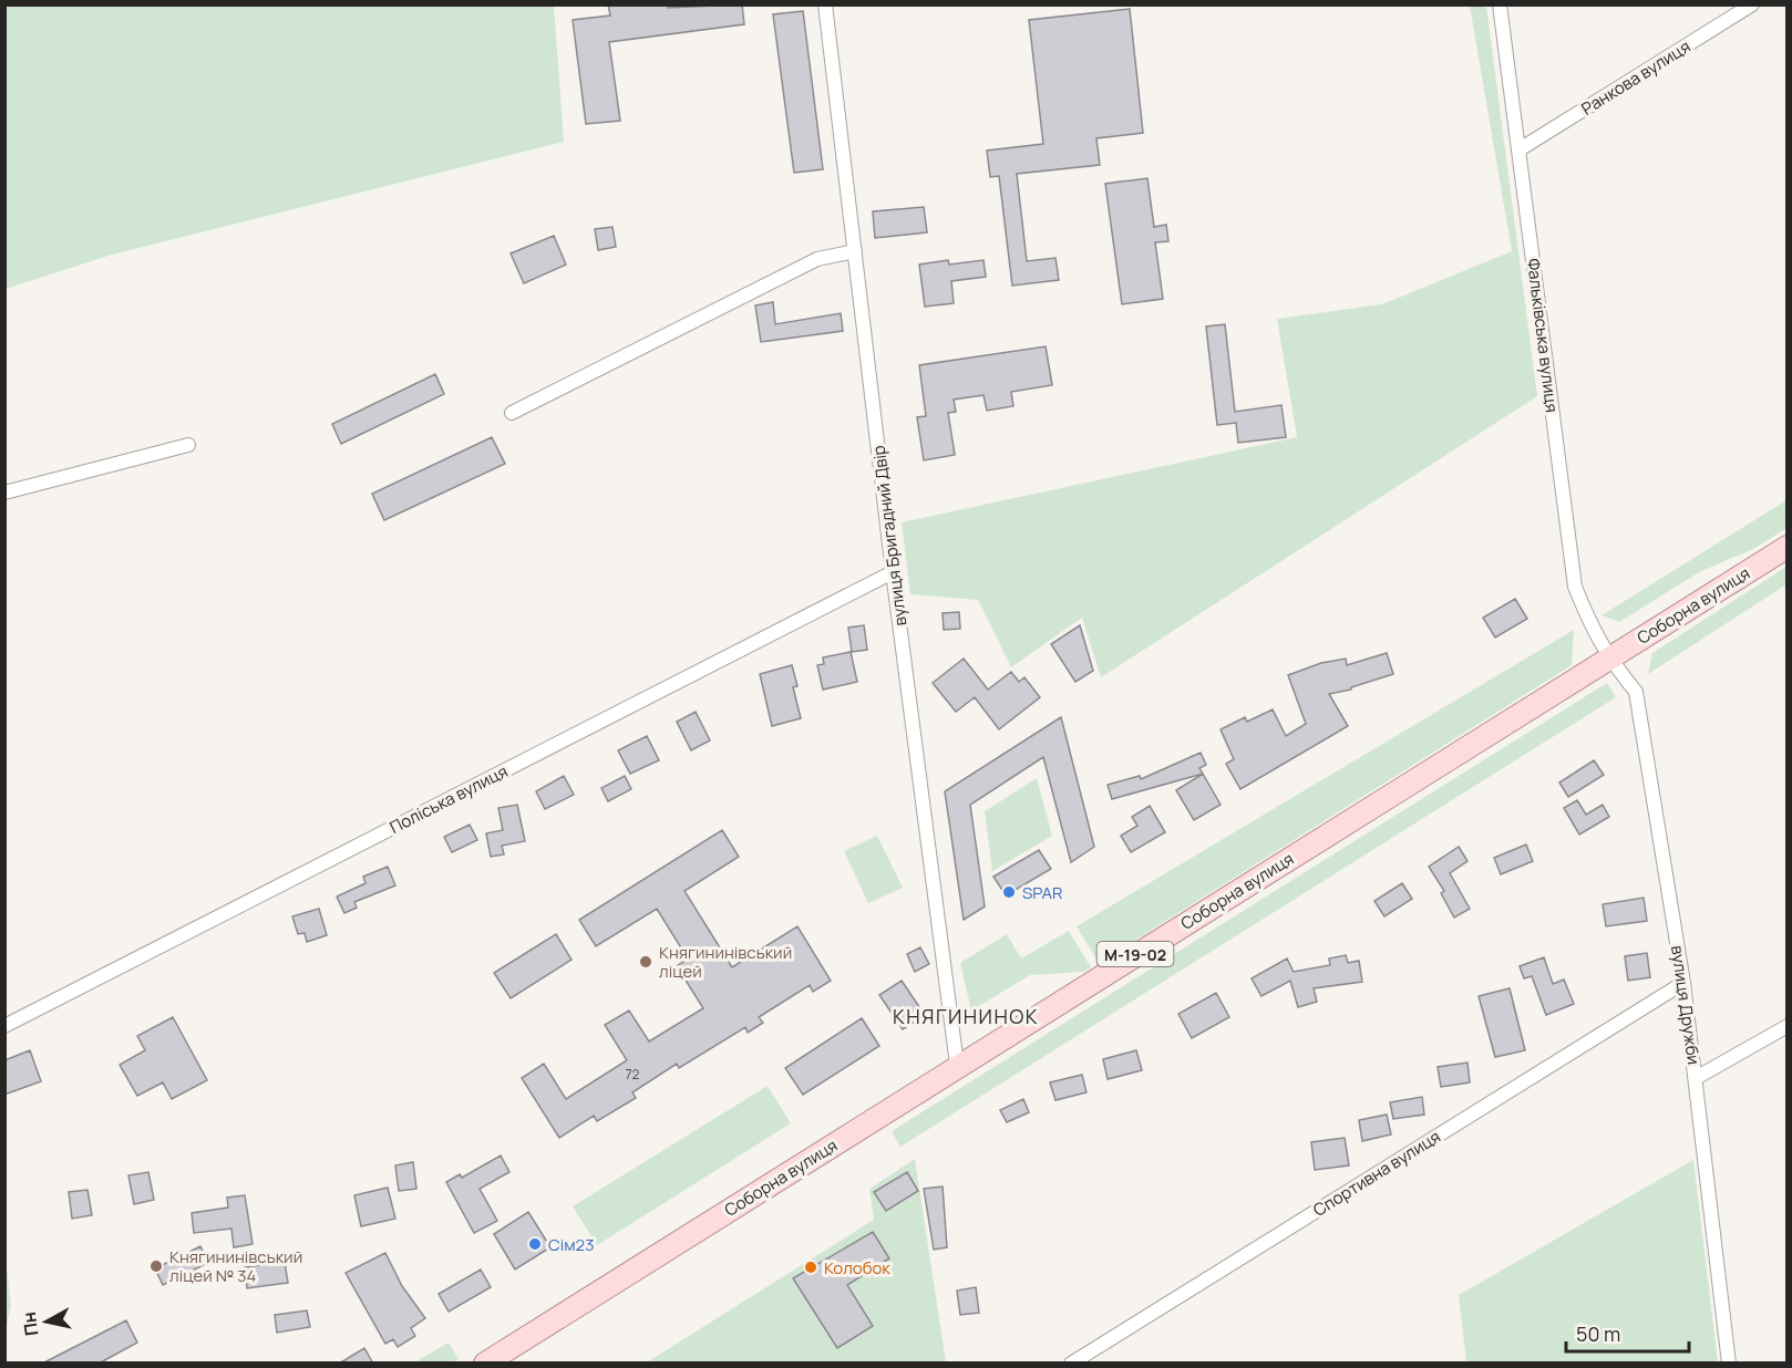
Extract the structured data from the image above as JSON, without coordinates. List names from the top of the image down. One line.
{"streets":{"main road":["Соборна вулиця","М-19-02"],"street":["Ранкова вулиця","Фальківська вулиця","вулиця Бригадний Двір","Поліська вулиця","вулиця Дружби","Спортивна вулиця"]},"crossings":[["Ранкова вулиця","Фальківська вулиця"],["Фальківська вулиця","Соборна вулиця"],["Фальківська вулиця","вулиця Дружби"],["вулиця Бригадний Двір","Соборна вулиця"],["вулиця Бригадний Двір","Поліська вулиця"],["Соборна вулиця","вулиця Дружби"],["вулиця Дружби","Спортивна вулиця"]],"districts":["КНЯГИНИНОК"],"places":["SPAR","Княгининівський ліцей","Сім23","Княгининівський ліцей № 34","Колобок"],"house_numbers":["72"],"scale_bar":"50 m","north":"left"}
